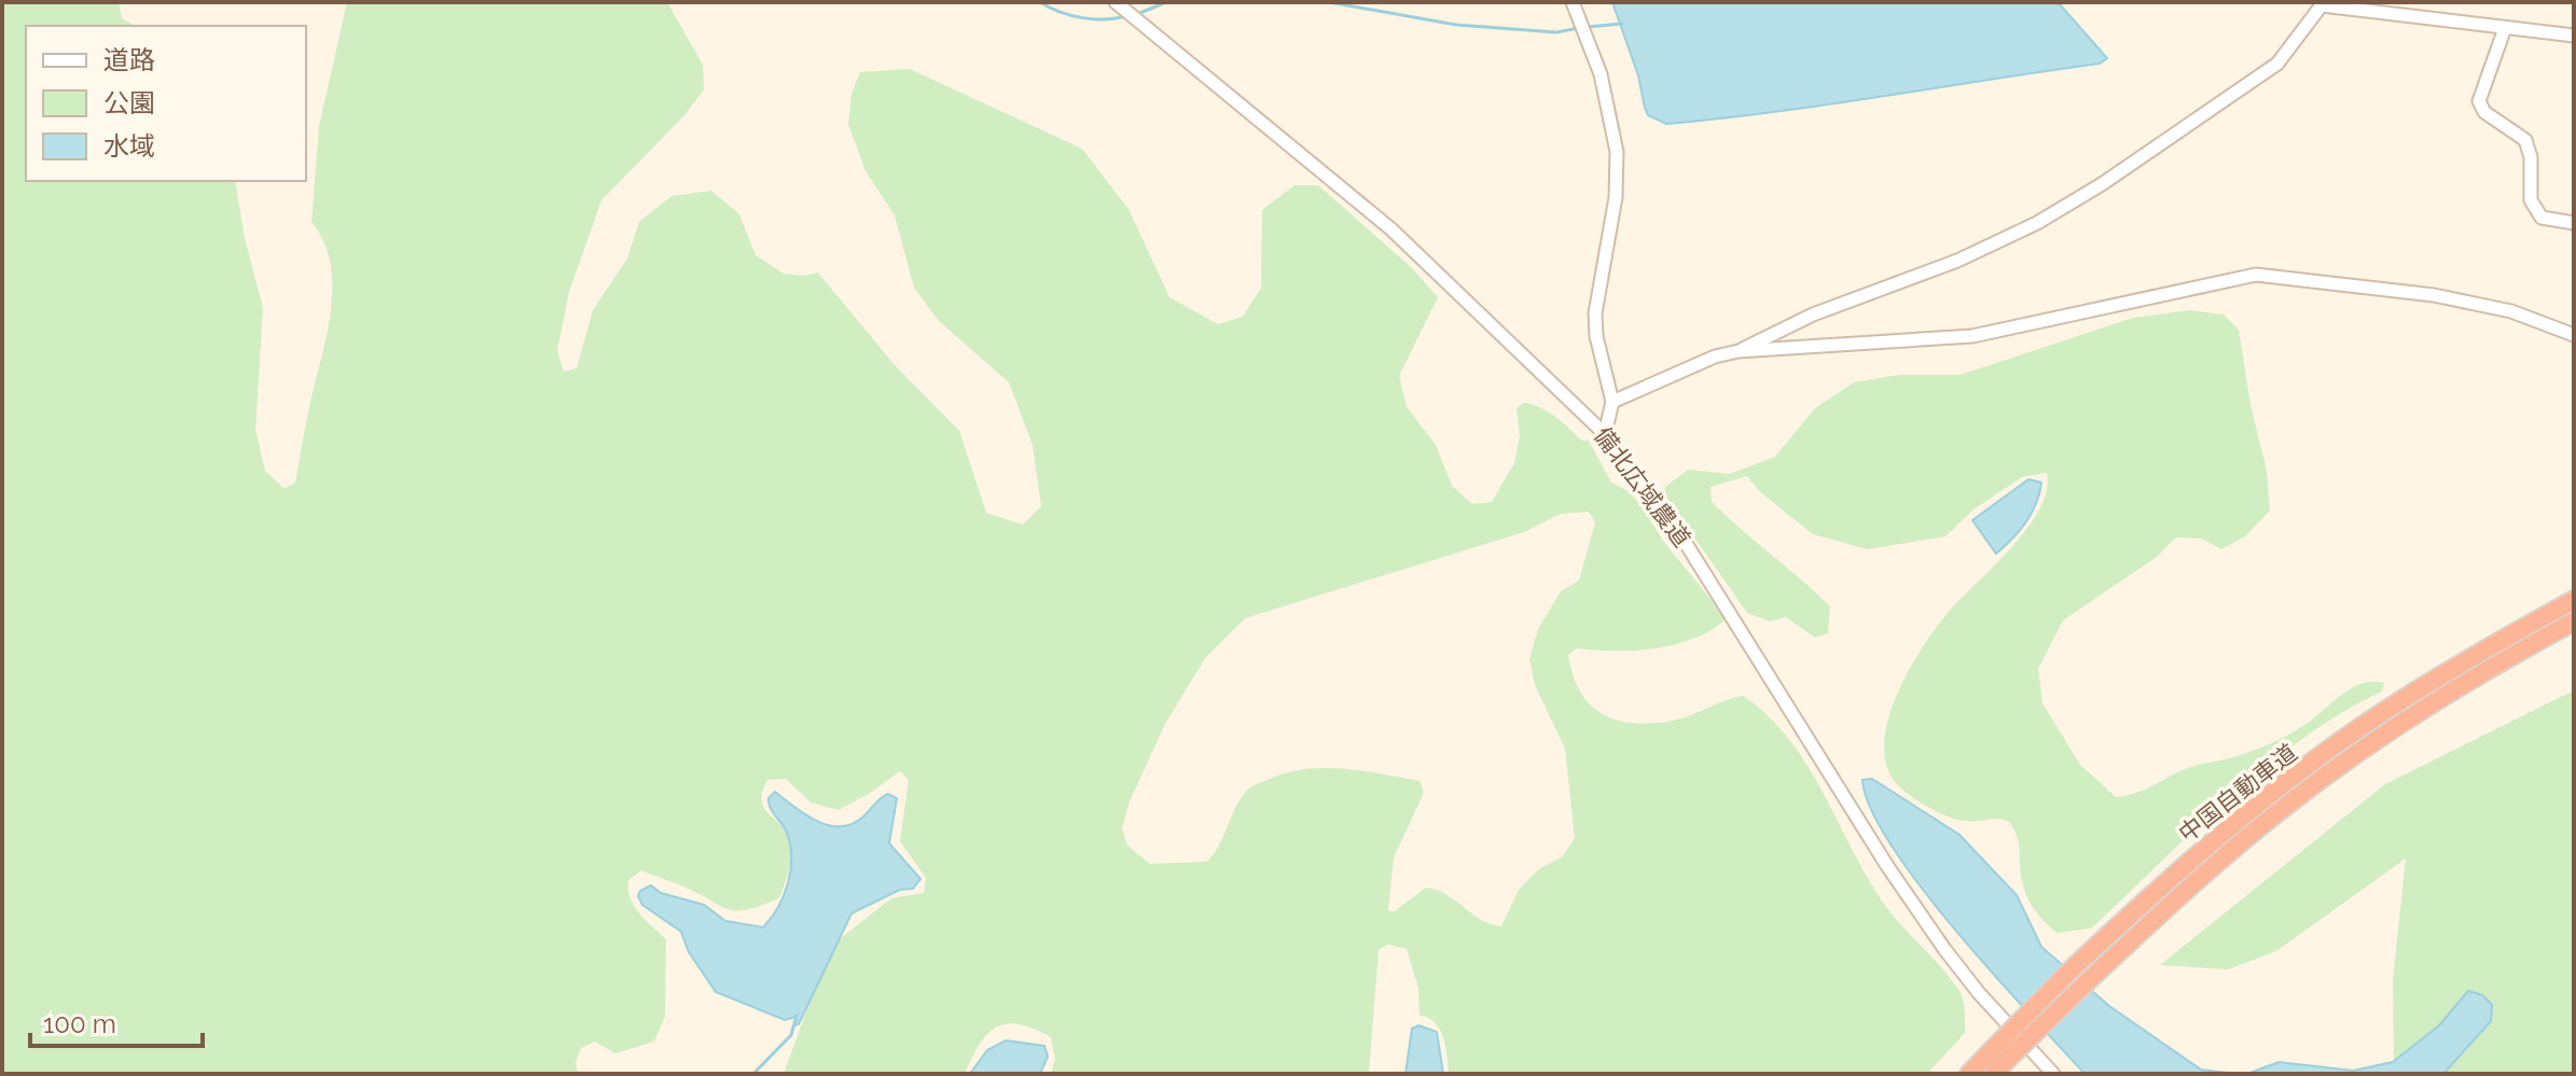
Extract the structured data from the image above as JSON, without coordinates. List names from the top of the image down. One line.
{"streets":{"highway":["中国自動車道"],"street":["備北広域農道"]},"legend":["道路","公園","水域"],"scale_bar":"100 m"}
